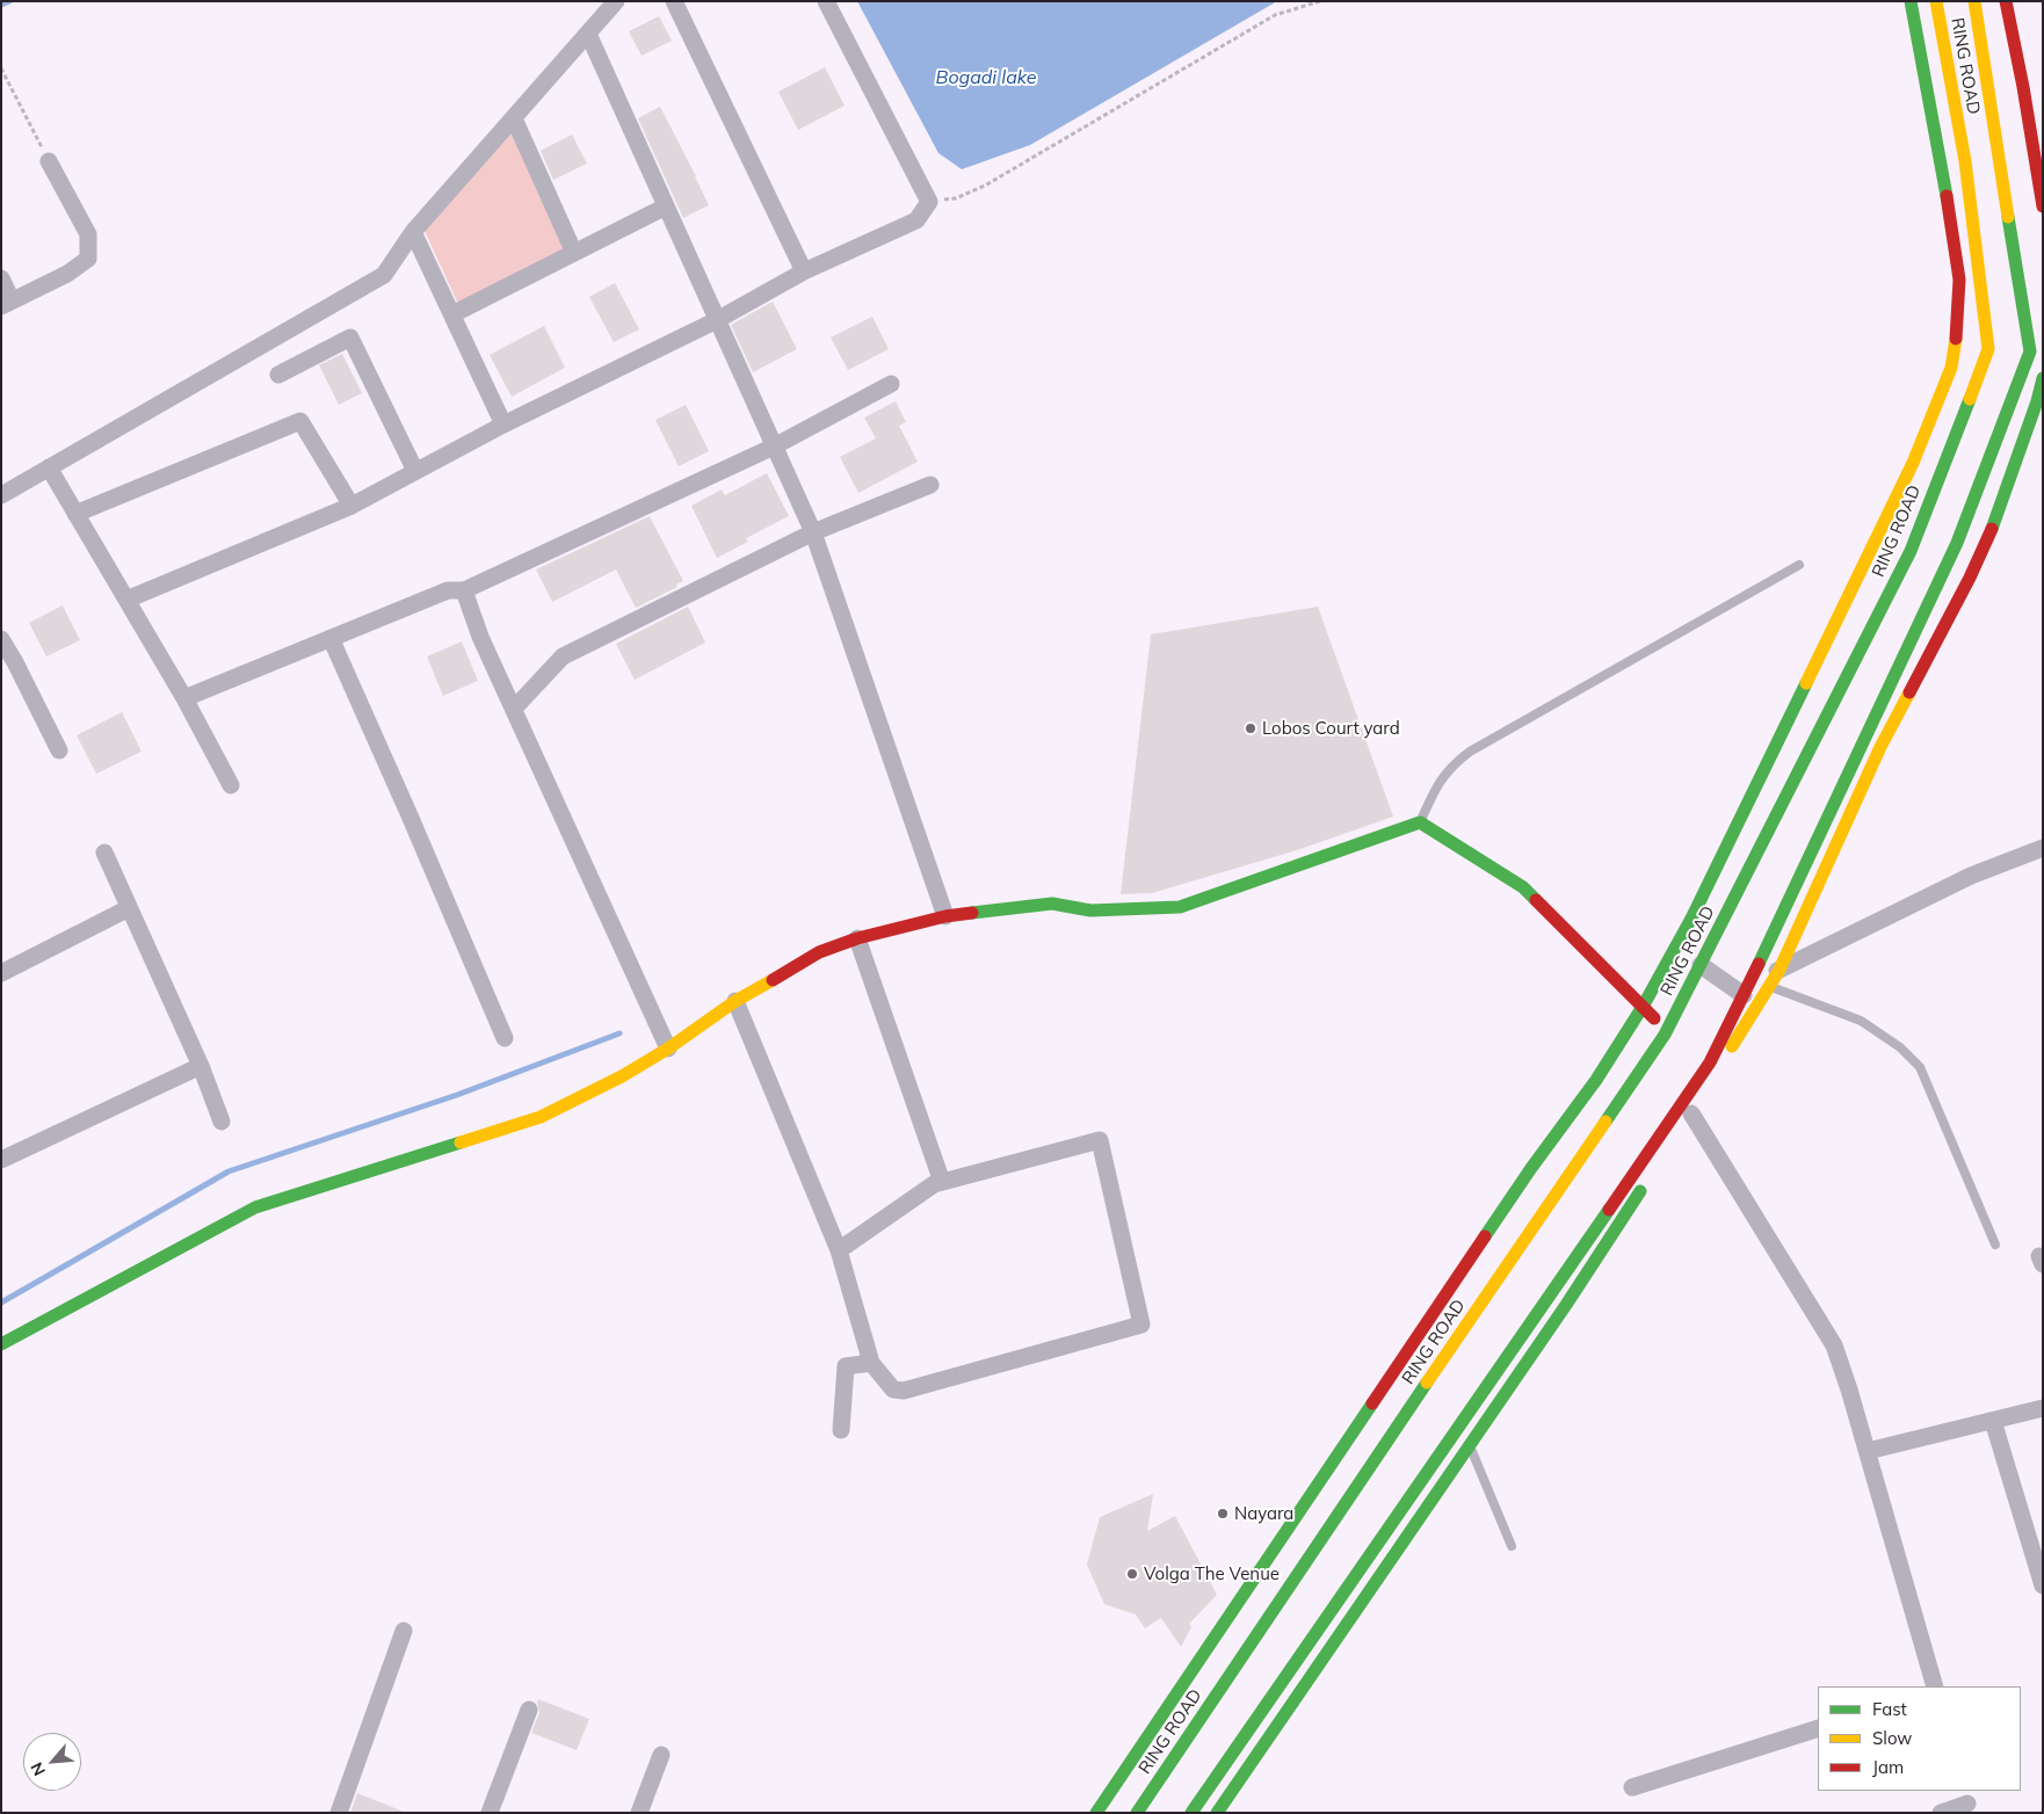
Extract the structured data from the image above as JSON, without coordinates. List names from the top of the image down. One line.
{"streets":{"main road":["RING ROAD"]},"water":["Bogadi lake"],"places":["Lobos Court yard","Nayara","Volga The Venue"],"legend":["Fast","Slow","Jam"],"north":"bottom left"}
